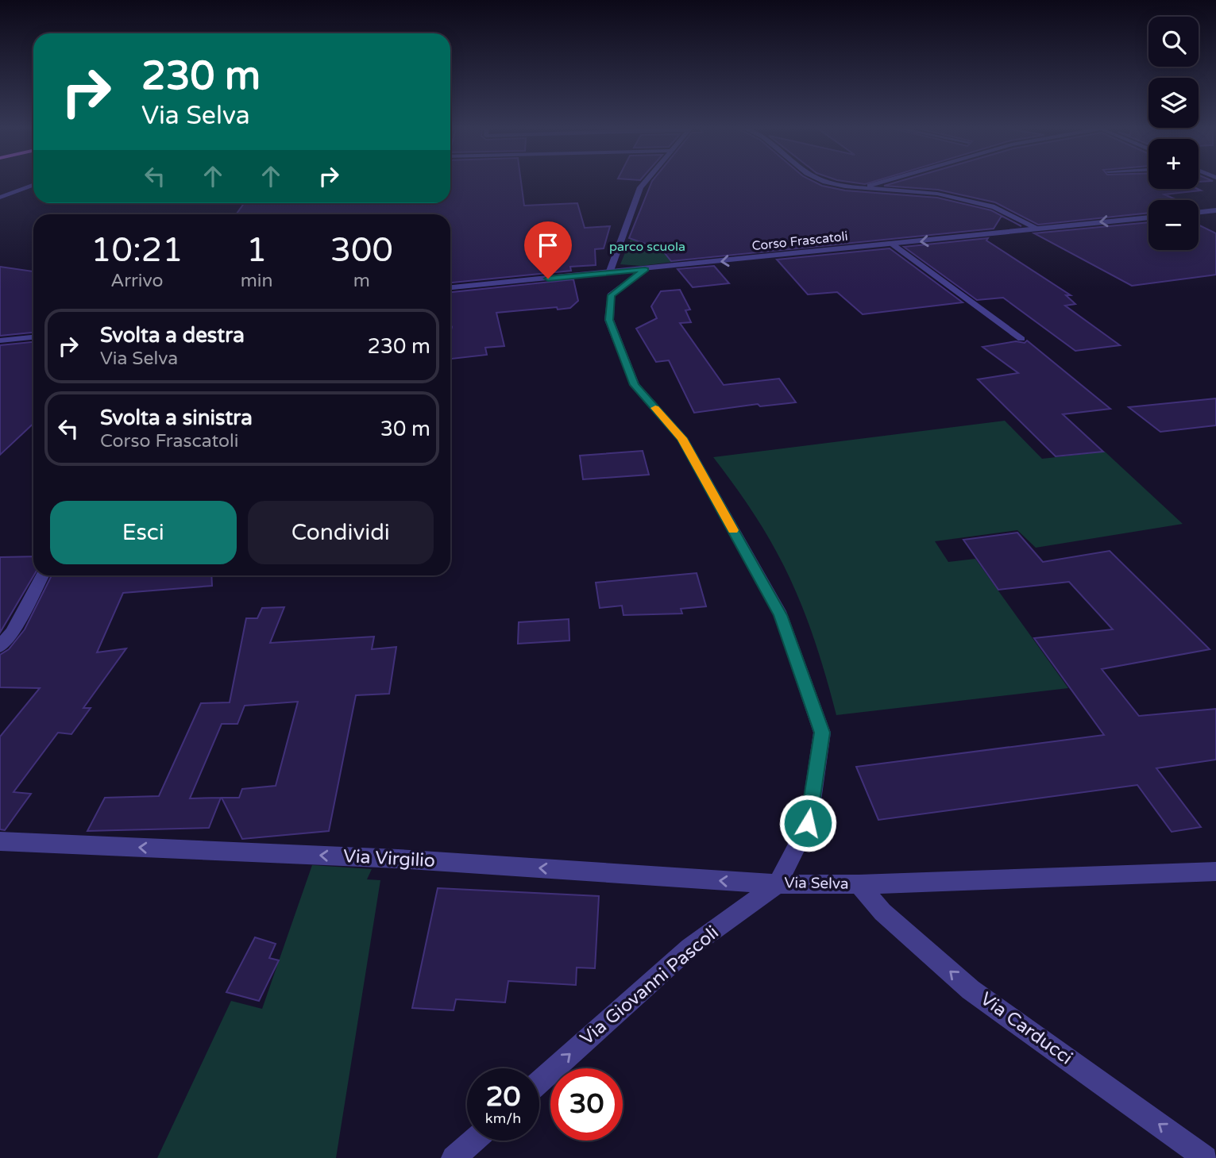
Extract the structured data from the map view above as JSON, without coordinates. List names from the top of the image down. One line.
{"streets":{"street":["Corso Frascatoli","Via Virgilio","Via Selva","Via Giovanni Pascoli","Via Carducci"]},"crossings":[["Corso Frascatoli","Via Selva"],["Via Virgilio","Via Selva"],["Via Virgilio","Via Giovanni Pascoli"],["Via Selva","Via Giovanni Pascoli"],["Via Selva","Via Carducci"]],"one_way":["Via Virgilio","Via Giovanni Pascoli","Via Carducci"],"parks":["parco scuola"],"page":{"map_buttons":["+","−"],"turn":["230 m","Via Selva"],"eta":["10:21","Arrivo","1","min","300","m"],"list":[{"name":"Svolta a destra","note":"Via Selva","value":"230 m"},{"name":"Svolta a sinistra","note":"Corso Frascatoli","value":"30 m"}],"buttons":["Esci","Condividi"],"speed":"20 km/h","limit":"30"}}
